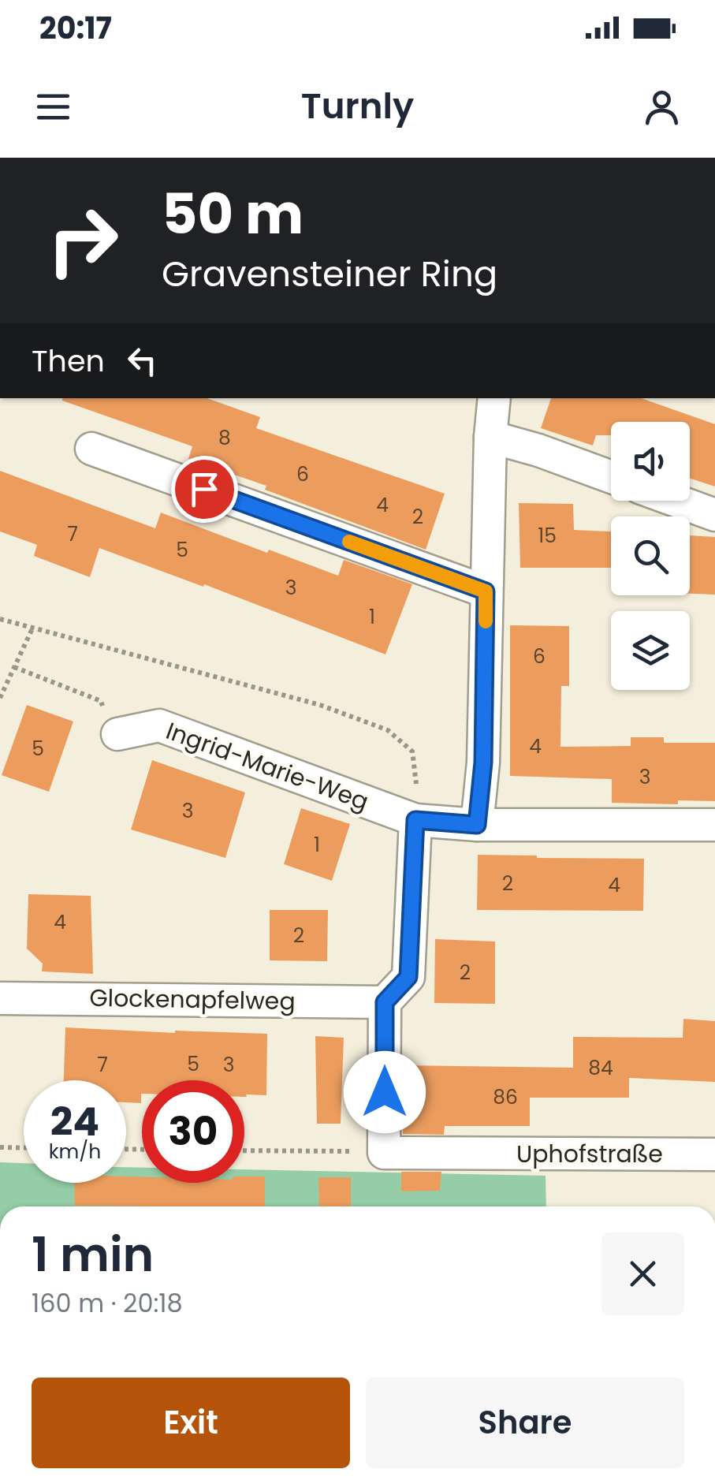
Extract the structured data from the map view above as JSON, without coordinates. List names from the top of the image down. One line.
{"streets":{"street":["Ingrid-Marie-Weg","Glockenapfelweg","Uphofstraße"]},"house_numbers":["8","6","4","2","7","15","5","3","1","6","4","5","3","3","1","2","4","4","2","2","5","7","3","84","86"],"page":{"status":"20:17","header":"Turnly","turn":["50 m","Gravensteiner Ring"],"then":"Then","speed":"24 km/h","limit":"30","heading":["1 min","160 m · 20:18"],"buttons":["Exit","Share"]}}
